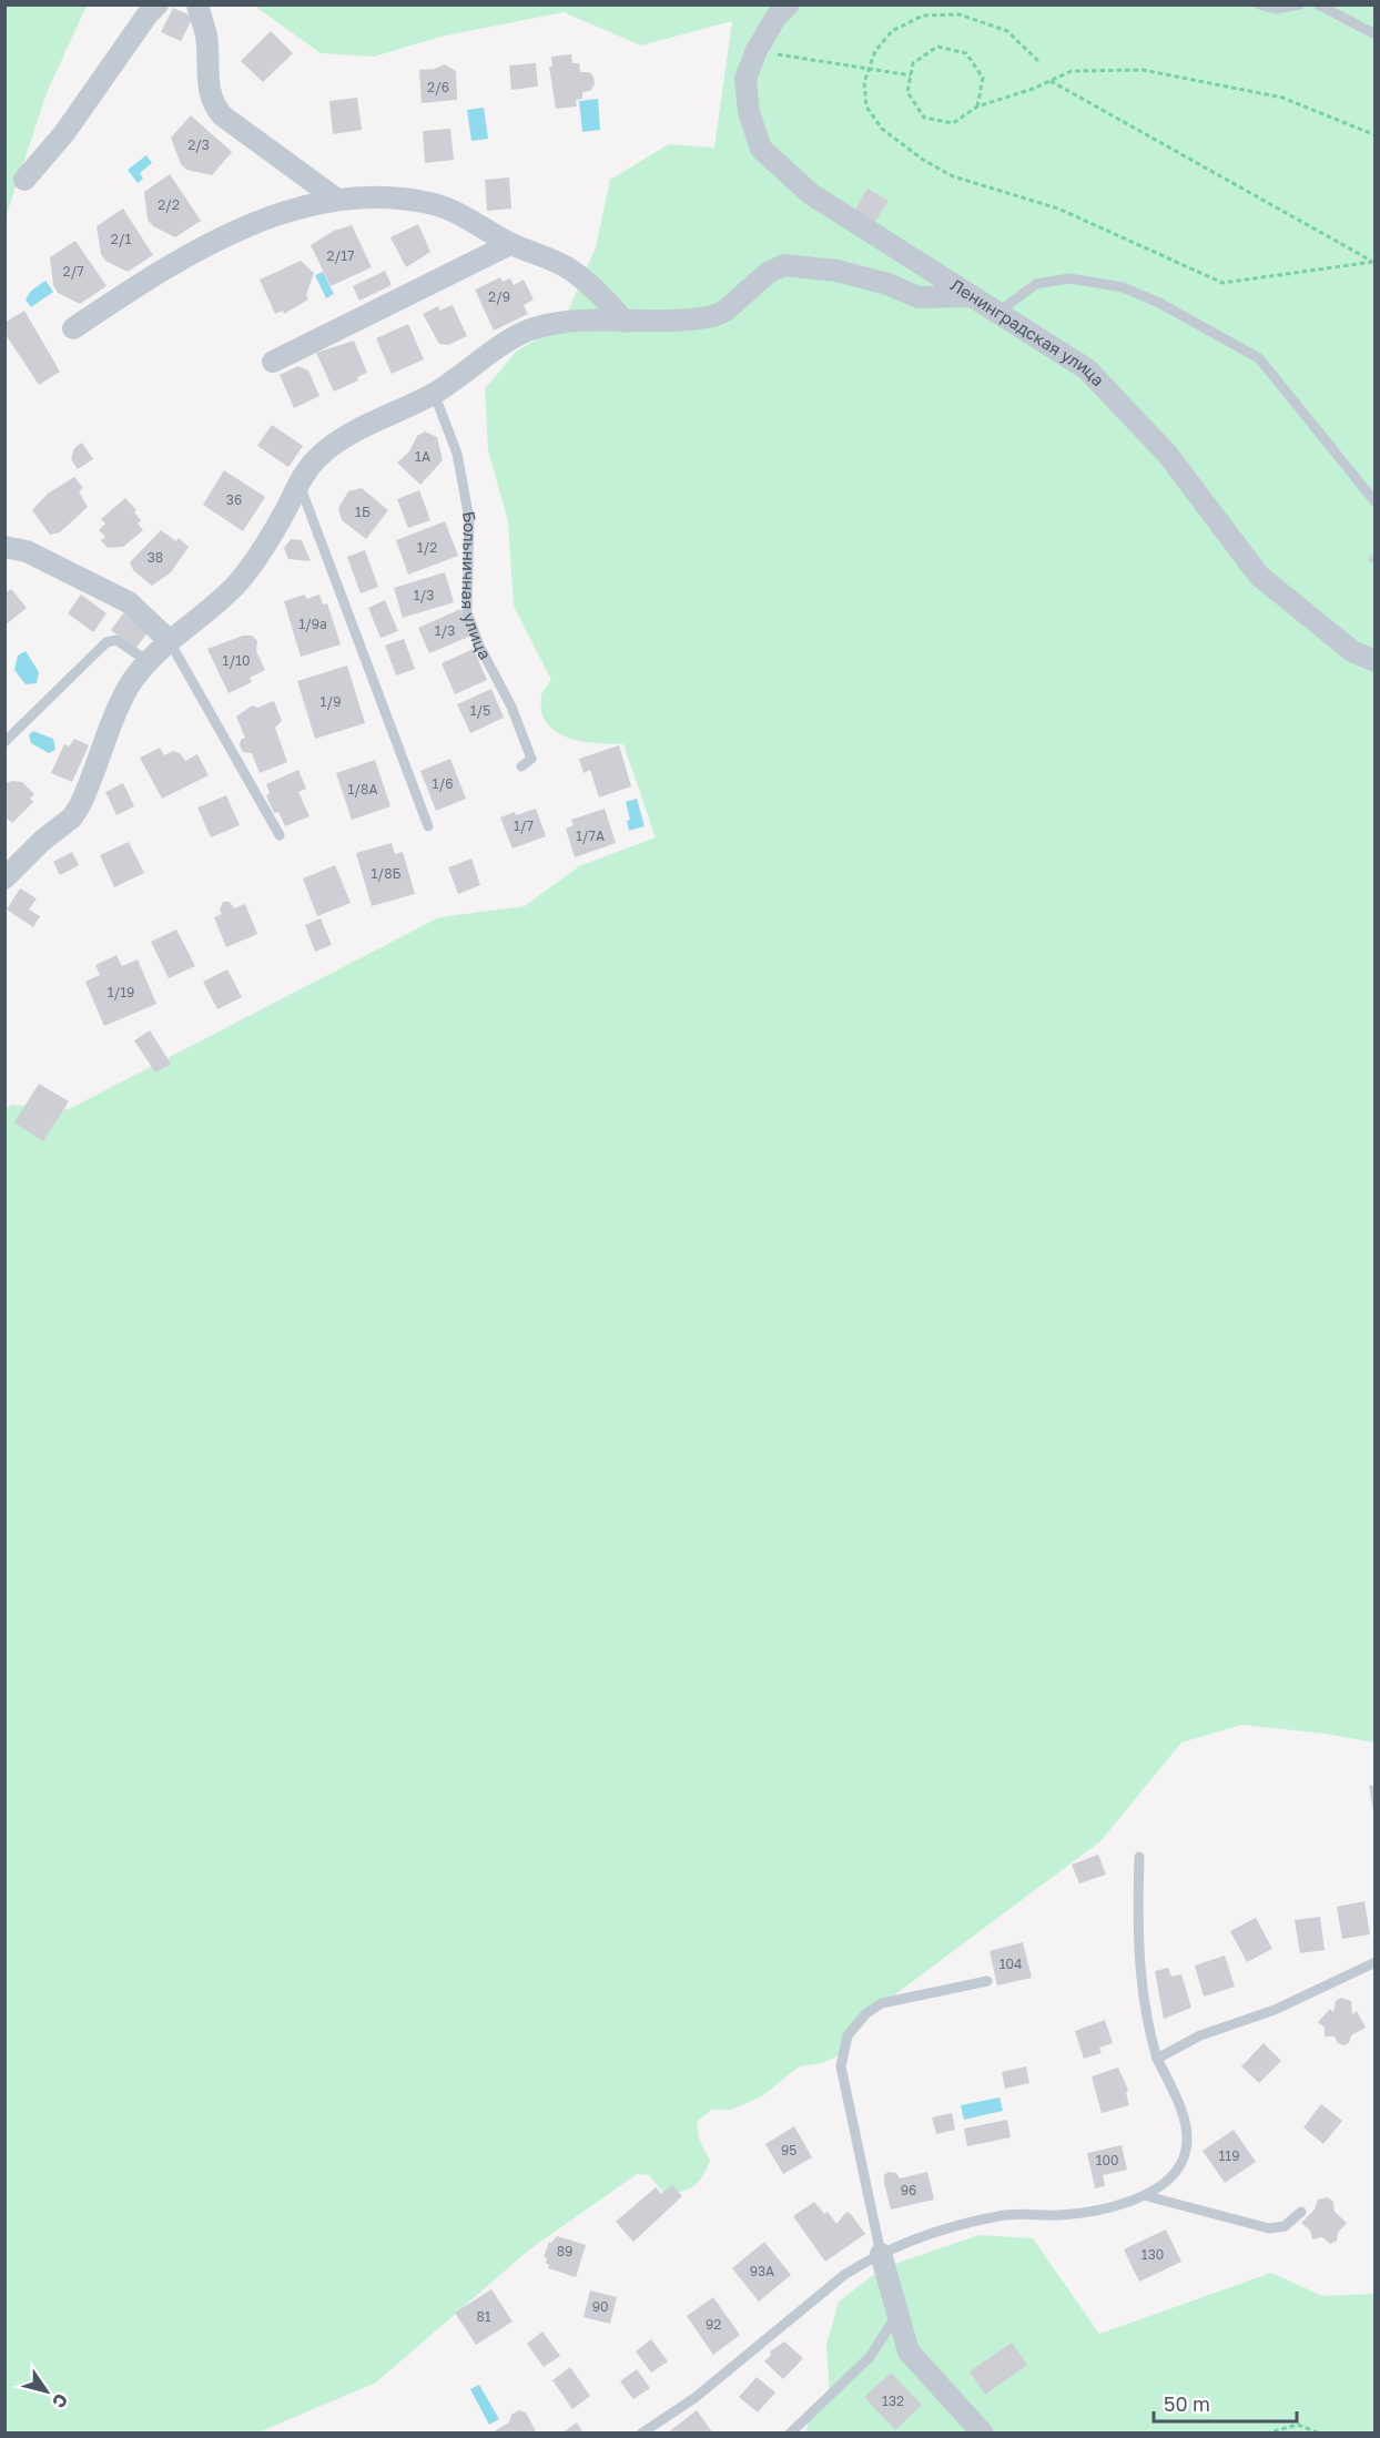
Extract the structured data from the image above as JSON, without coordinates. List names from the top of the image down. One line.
{"streets":{"street":["Ленинградская улица"],"lane":["Больничная улица"]},"house_numbers":["2/6","2/3","2/2","2/1","2/17","2/7","2/9","1А","36","1Б","1/2","38","1/3","1/9а","1/3","1/10","1/9","1/5","1/6","1/8А","1/7","1/7А","1/8Б","1/19","104","95","119","100","96","89","130","93А","90","81","92","132"],"scale_bar":"50 m","north":"bottom right"}
